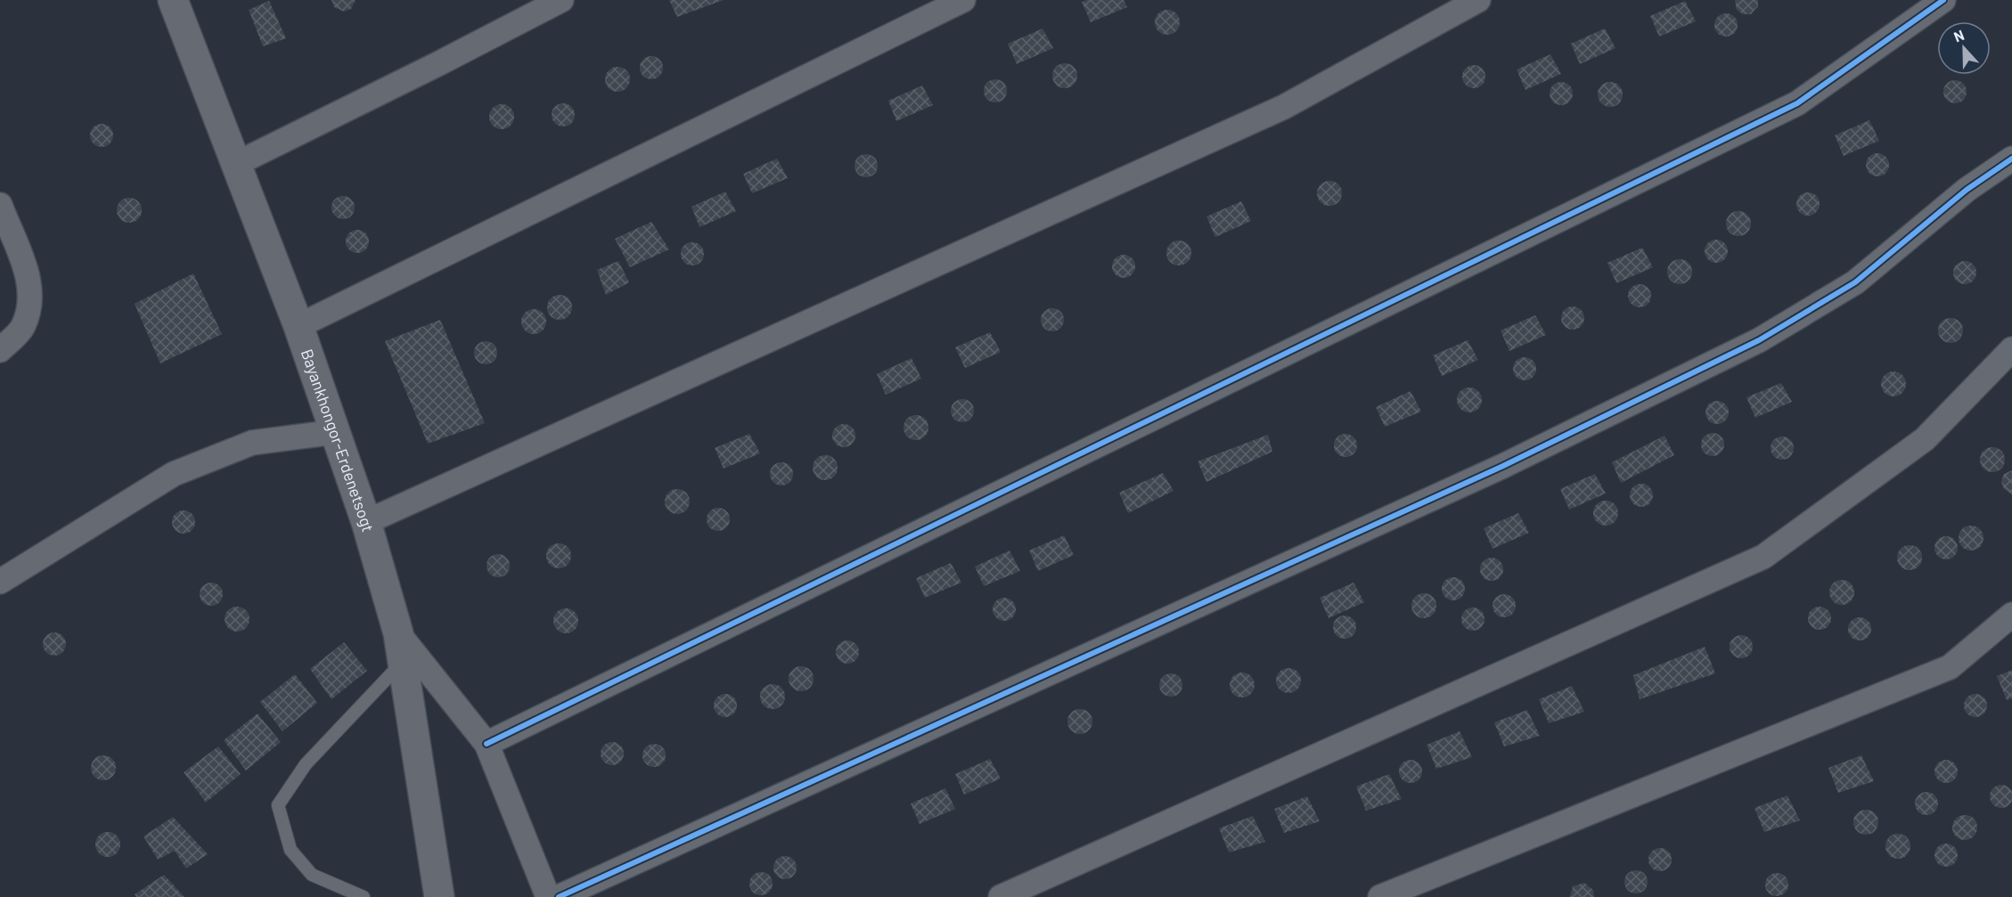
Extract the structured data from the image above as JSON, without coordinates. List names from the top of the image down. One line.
{"streets":{"street":["Bayankhongor-Erdenetsogt"]},"north":"top"}
